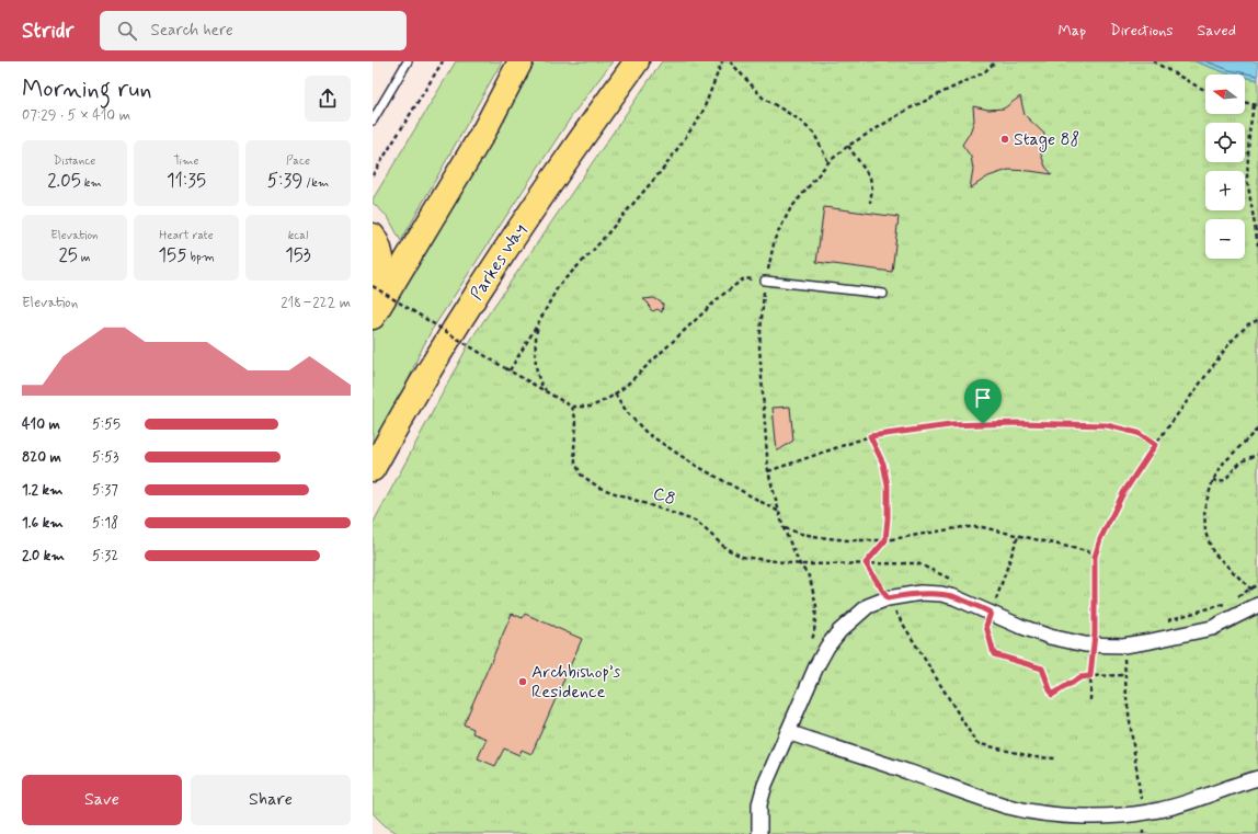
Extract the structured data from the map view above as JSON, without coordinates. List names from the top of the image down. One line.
{"streets":{"highway":["Parkes Way"],"path":["C8"]},"places":["Stage 88","Archbishop’s Residence"],"north":"left","page":{"header":"Stridr","search":"Search here","nav":["Map","Directions","Saved"],"heading":["Morning run","07:29 · 5 × 410 m"],"map_buttons":["+","−"],"stats":[["Distance","2.05 km"],["Time","11:35"],["Pace","5:39 /km"],["Elevation","25 m"],["Heart rate","155 bpm"],["kcal","153"]],"chart":["Elevation","218–222 m"],"list":[{"name":"410 m","note":"5:55"},{"name":"820 m","note":"5:53"},{"name":"1.2 km","note":"5:37"},{"name":"1.6 km","note":"5:18"},{"name":"2.0 km","note":"5:32"}],"buttons":["Save","Share"]}}
